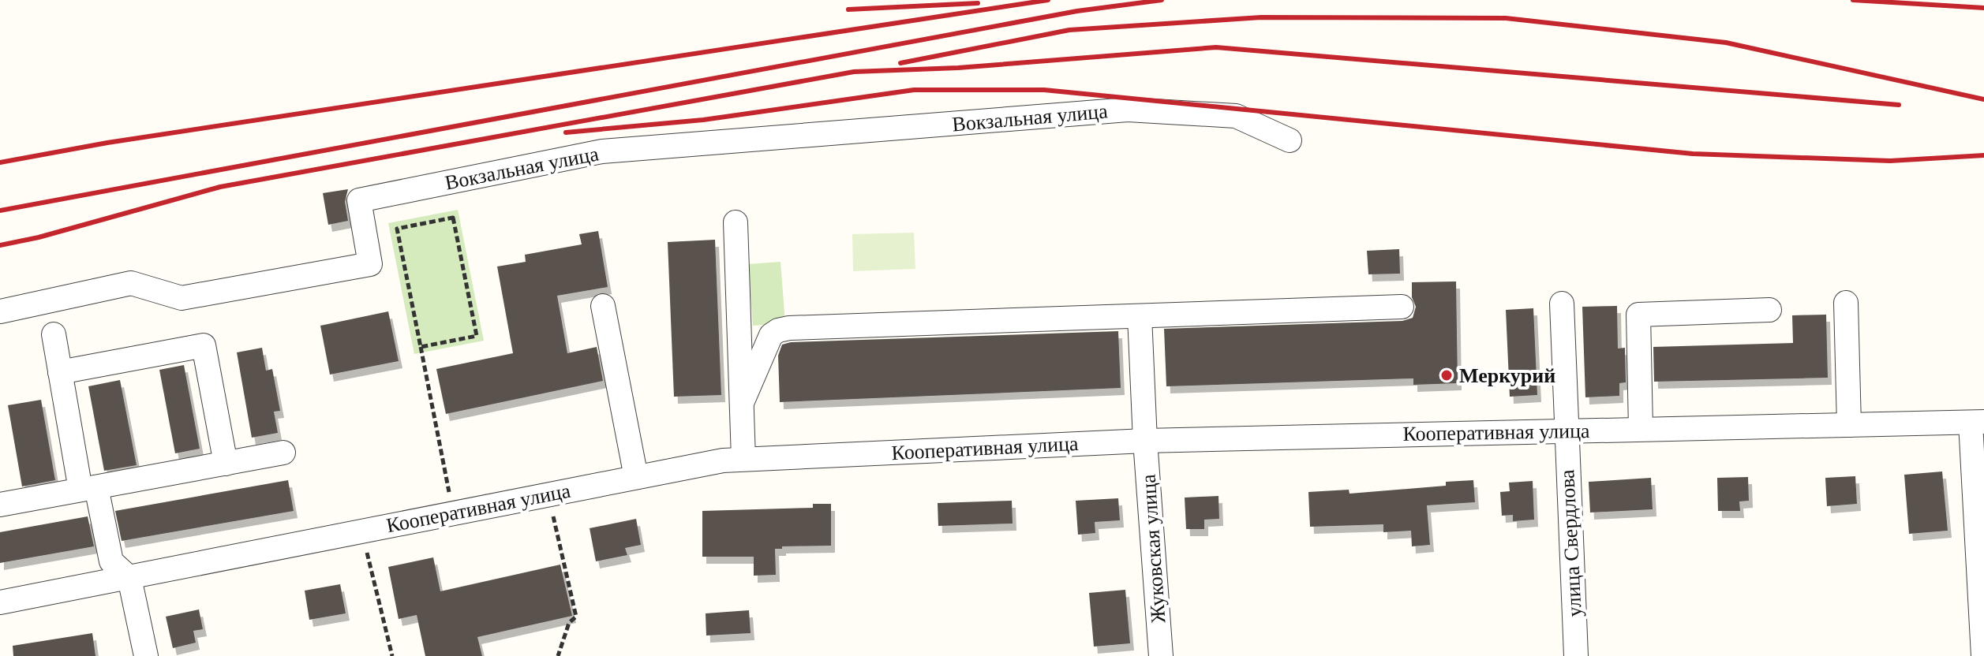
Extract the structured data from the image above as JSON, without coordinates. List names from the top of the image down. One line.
{"streets":{"street":["Вокзальная улица","Кооперативная улица","улица Свердлова","Жуковская улица"]},"crossings":[["Кооперативная улица","улица Свердлова"],["Кооперативная улица","Жуковская улица"]],"places":["Меркурий"]}
